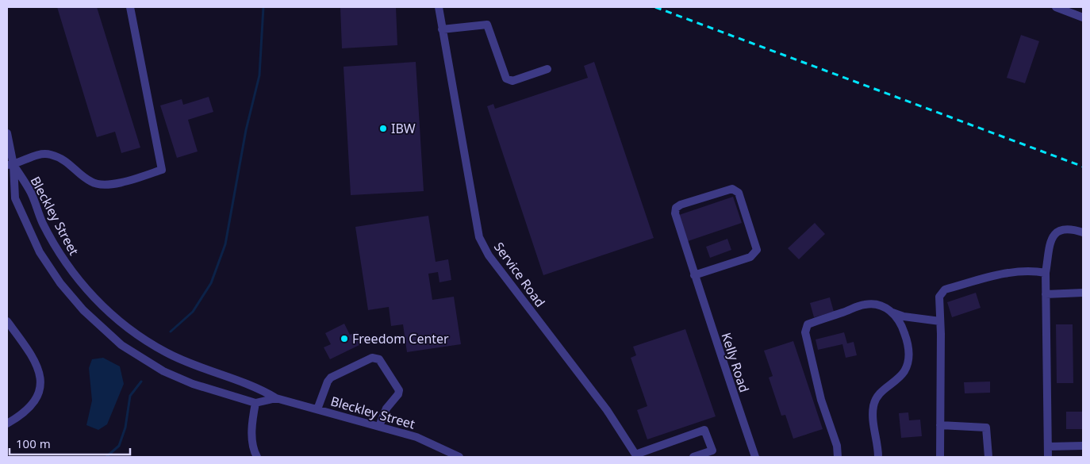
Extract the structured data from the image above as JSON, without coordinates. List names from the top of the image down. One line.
{"streets":{"street":["Bleckley Street","Service Road","Kelly Road"]},"places":["IBW","Freedom Center"],"scale_bar":"100 m"}
